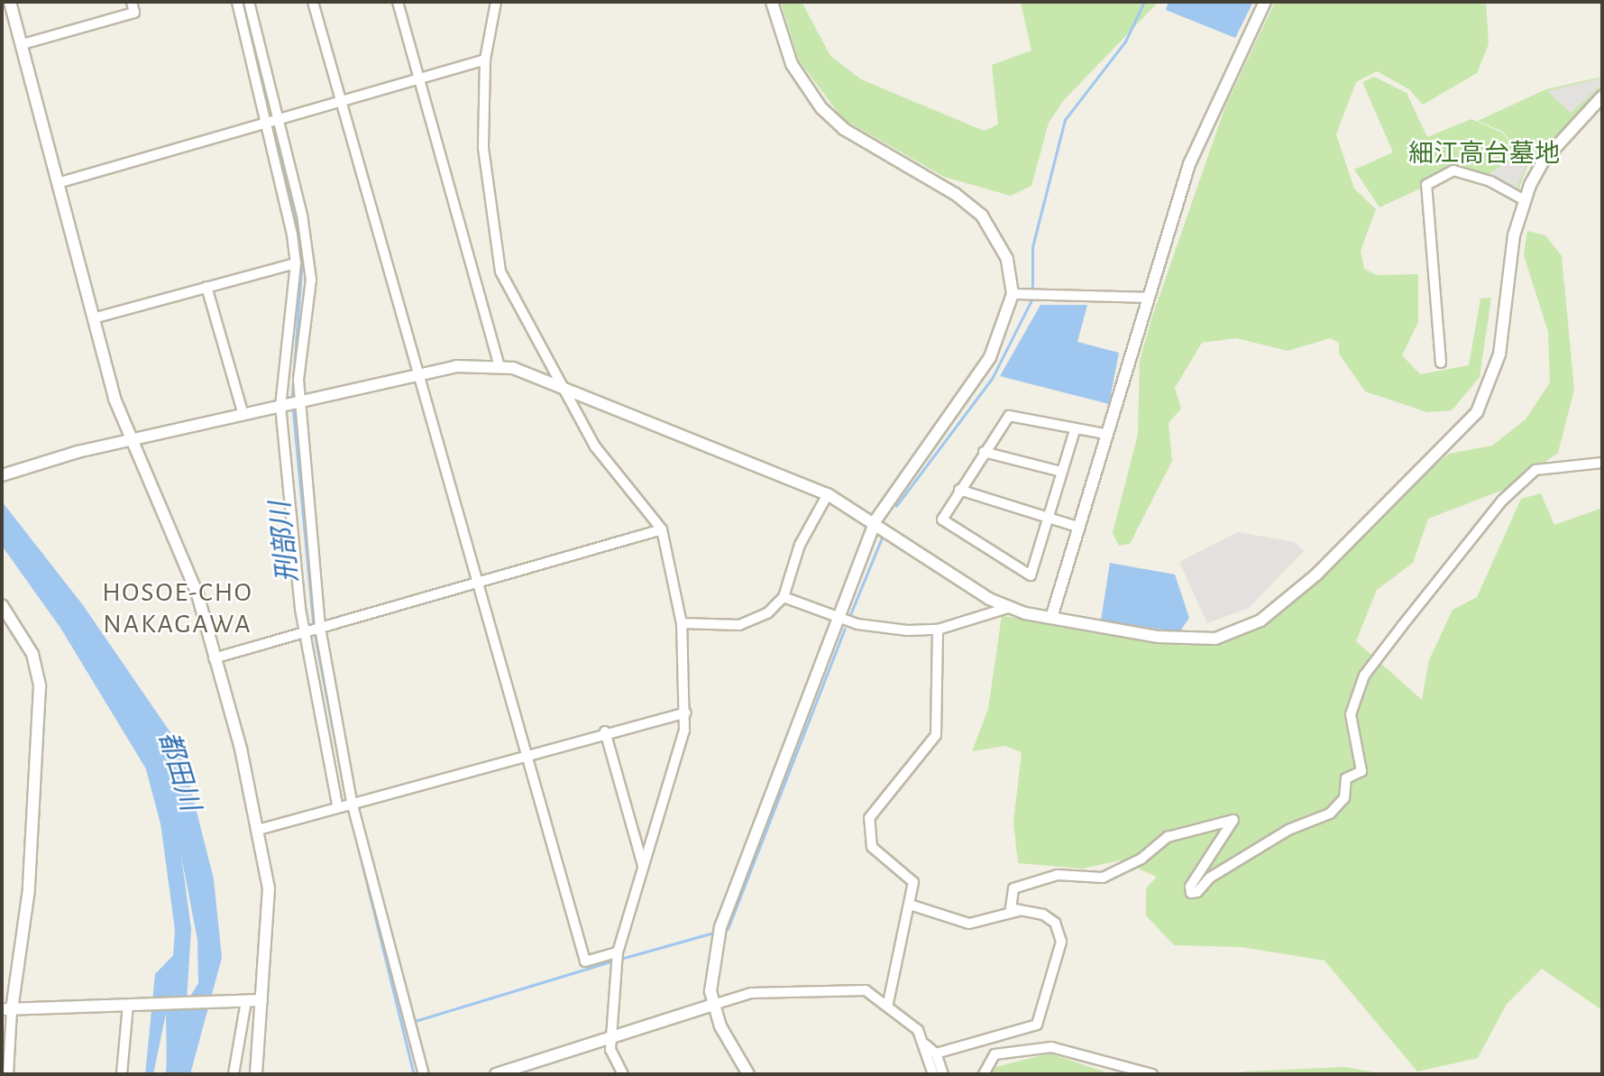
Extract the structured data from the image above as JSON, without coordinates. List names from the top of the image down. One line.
{"districts":["HOSOE-CHO NAKAGAWA"],"water":["刑部川","都田川"],"parks":["細江高台墓地"]}
